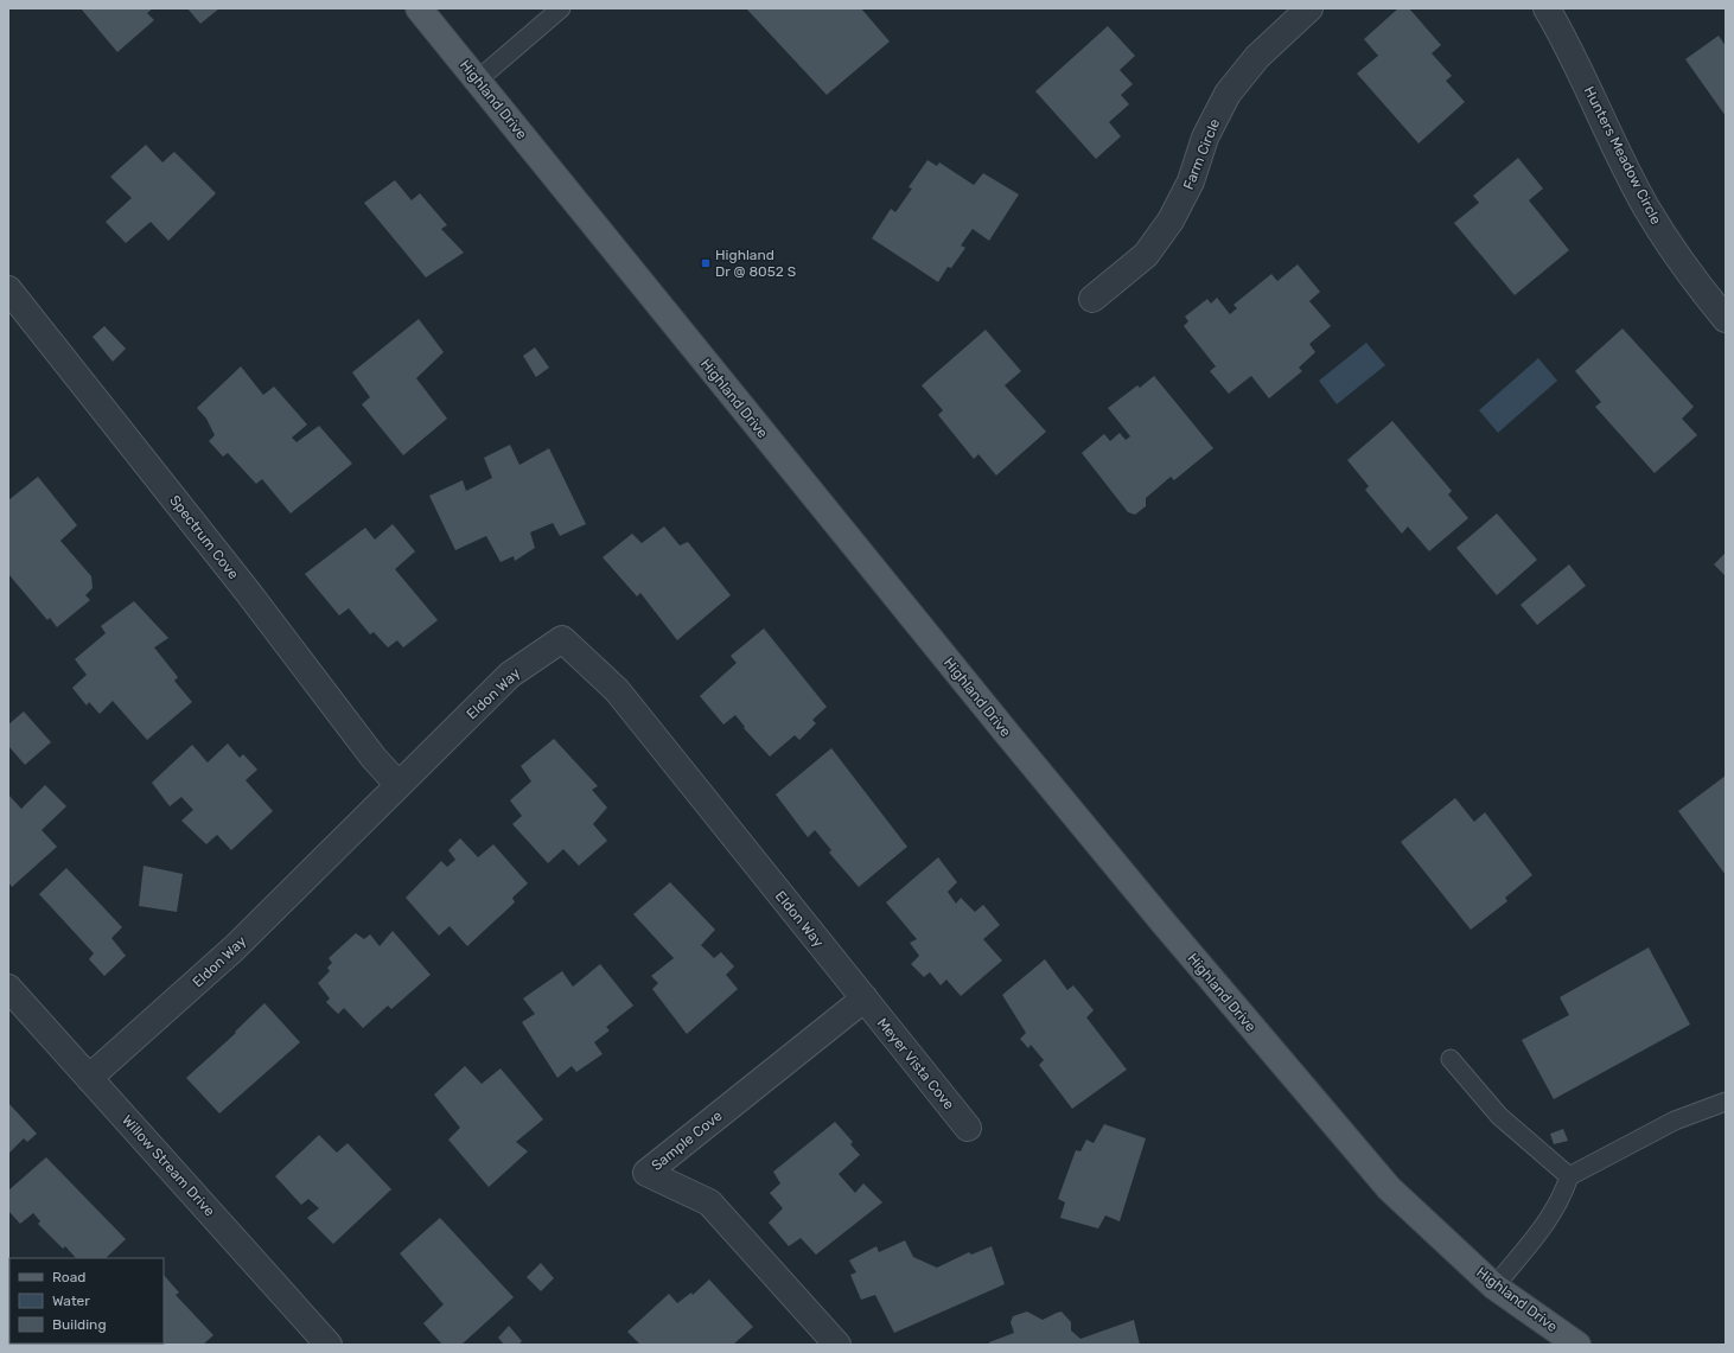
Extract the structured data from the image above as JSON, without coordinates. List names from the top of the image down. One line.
{"streets":{"main road":["Highland Drive"],"street":["Farm Circle","Hunters Meadow Circle","Spectrum Cove","Eldon Way","Meyer Vista Cove","Sample Cove","Willow Stream Drive"]},"crossings":[["Spectrum Cove","Eldon Way"],["Eldon Way","Meyer Vista Cove"],["Eldon Way","Sample Cove"],["Eldon Way","Willow Stream Drive"],["Meyer Vista Cove","Sample Cove"]],"places":{"transit":["Highland Dr @ 8052 S"]},"legend":["Road","Water","Building"]}
